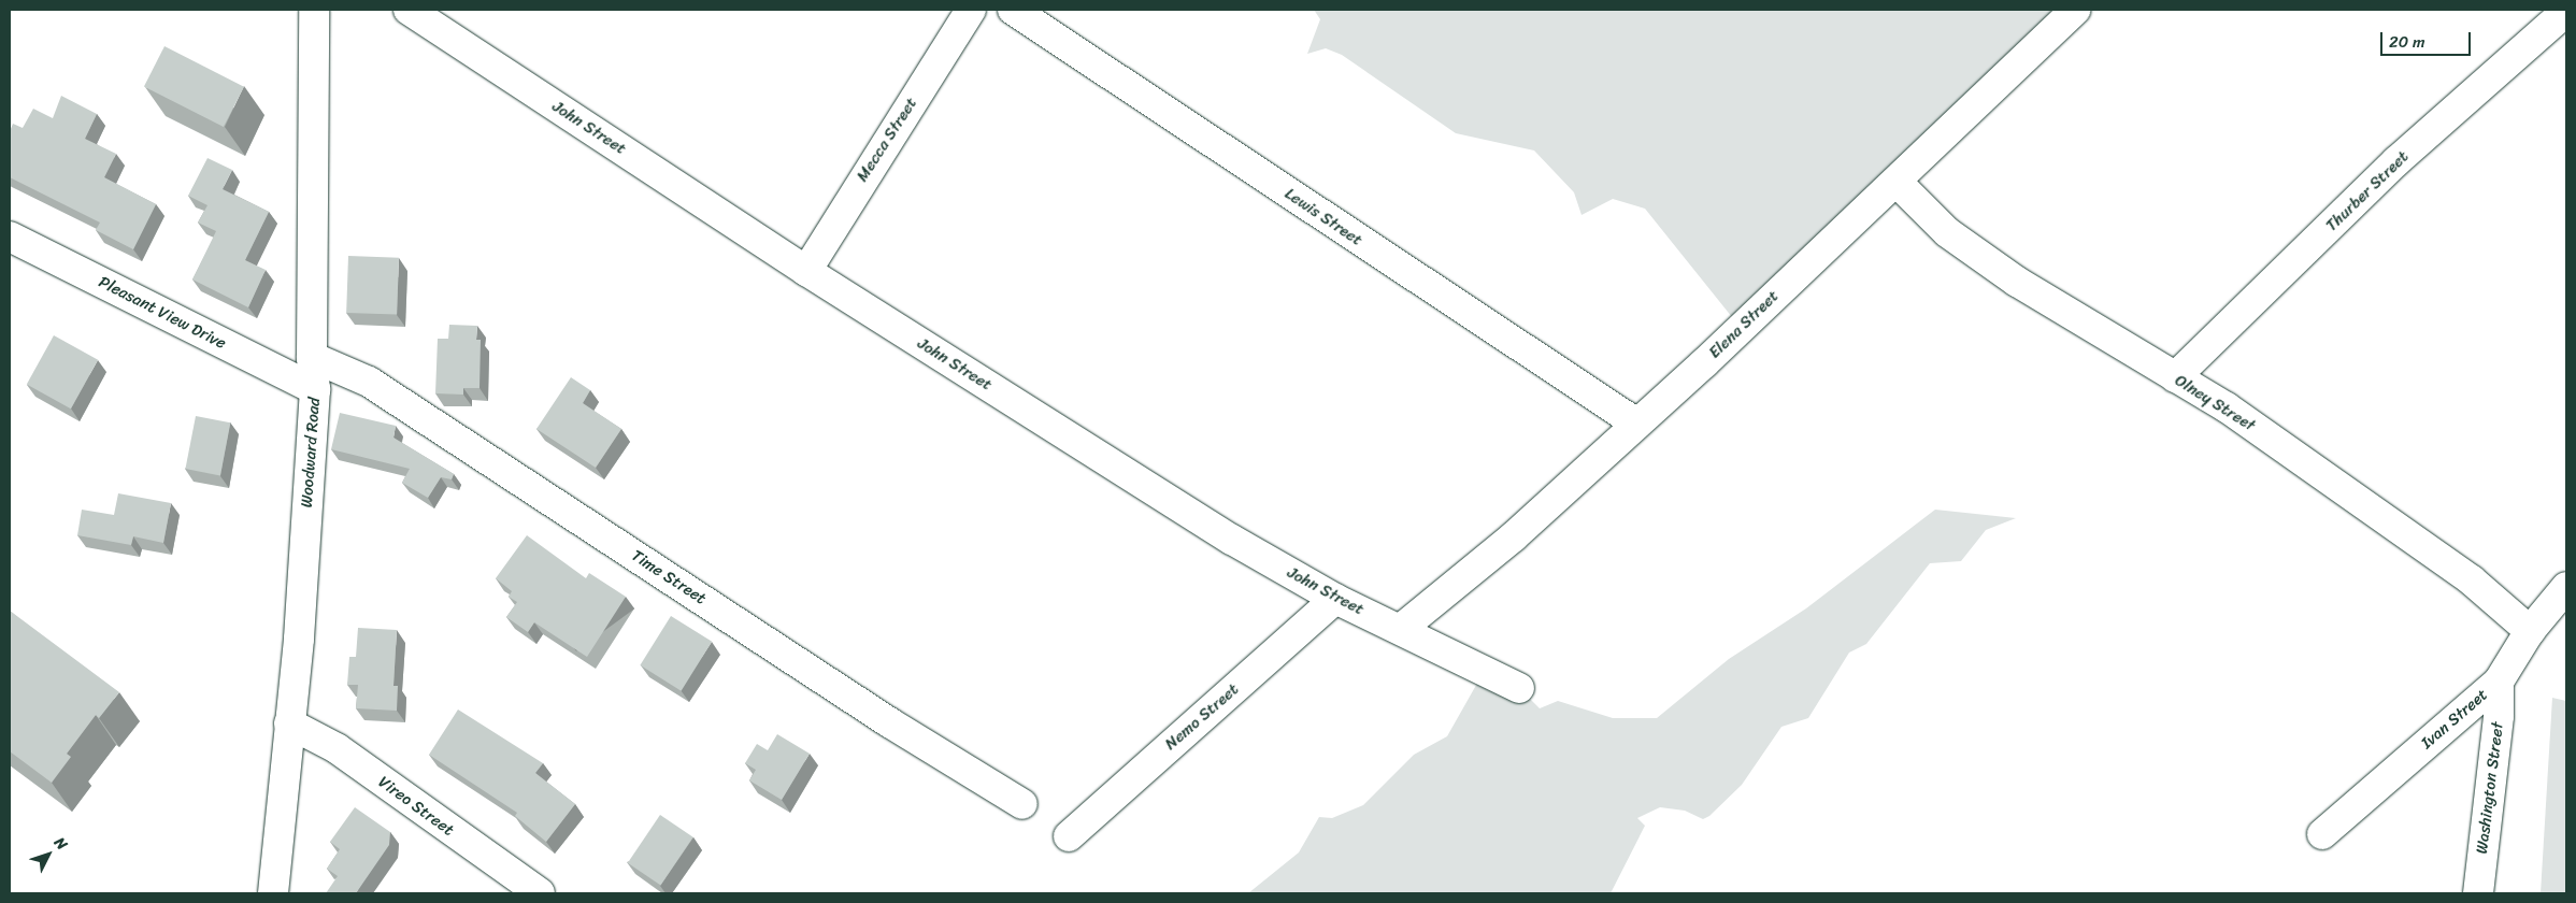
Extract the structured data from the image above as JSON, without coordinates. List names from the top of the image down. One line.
{"streets":{"street":["John Street","Mecca Street","Thurber Street","Lewis Street","Pleasant View Drive","Elena Street","Olney Street","Woodward Road","Time Street","Nemo Street","Ivan Street","Washington Street","Vireo Street"]},"crossings":[["John Street","Mecca Street"],["John Street","Elena Street"],["John Street","Nemo Street"],["Thurber Street","Olney Street"],["Lewis Street","Elena Street"],["Pleasant View Drive","Woodward Road"],["Elena Street","Olney Street"],["Olney Street","Ivan Street"],["Woodward Road","Time Street"],["Woodward Road","Vireo Street"],["Ivan Street","Washington Street"]],"scale_bar":"20 m","north":"top right"}
